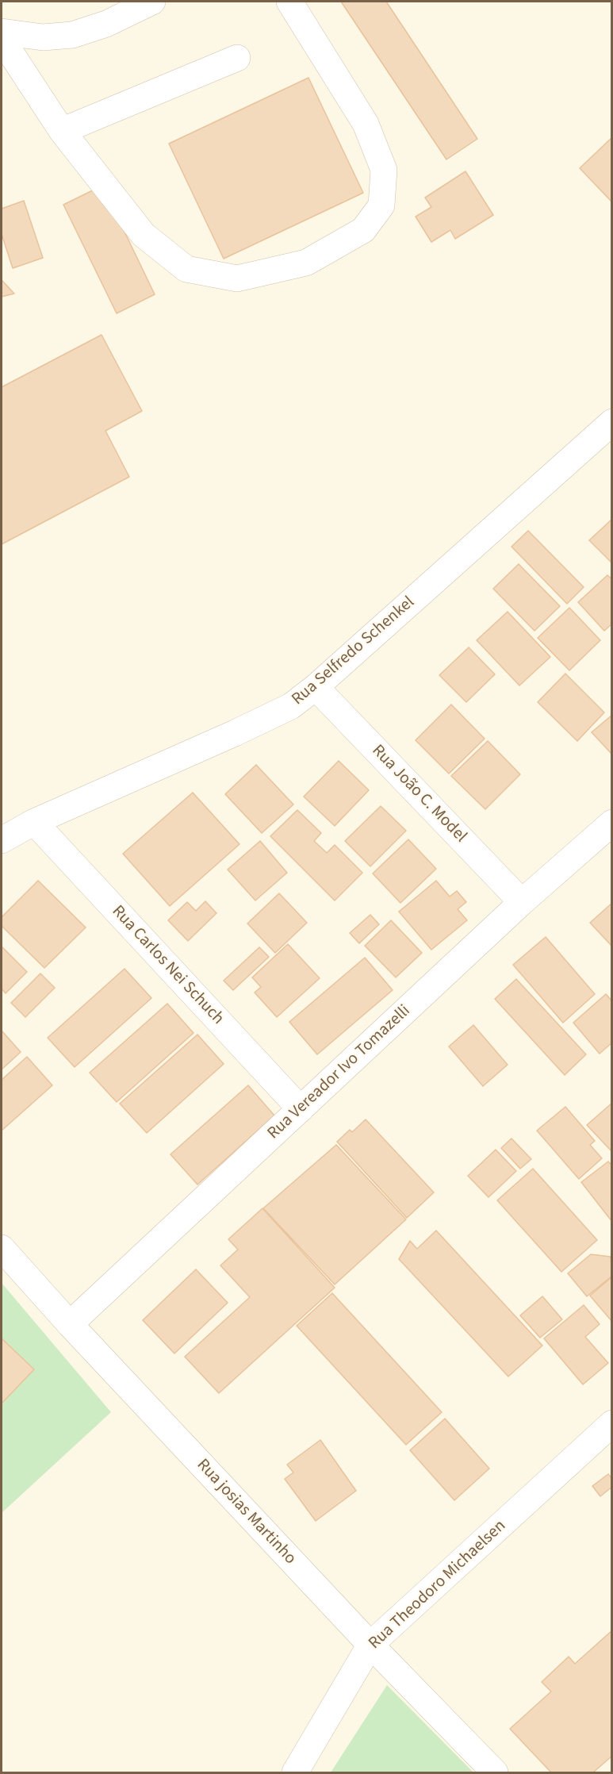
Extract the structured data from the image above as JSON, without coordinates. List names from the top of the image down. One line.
{"streets":{"street":["Rua Selfredo Schenkel","Rua João C. Model","Rua Carlos Nei Schuch","Rua Vereador Ivo Tomazelli","Rua josias Martinho","Rua Theodoro Michaelsen"]},"crossings":[["Rua Selfredo Schenkel","Rua João C. Model"],["Rua Selfredo Schenkel","Rua Carlos Nei Schuch"],["Rua João C. Model","Rua Vereador Ivo Tomazelli"],["Rua Carlos Nei Schuch","Rua Vereador Ivo Tomazelli"],["Rua Vereador Ivo Tomazelli","Rua josias Martinho"],["Rua josias Martinho","Rua Theodoro Michaelsen"]]}
